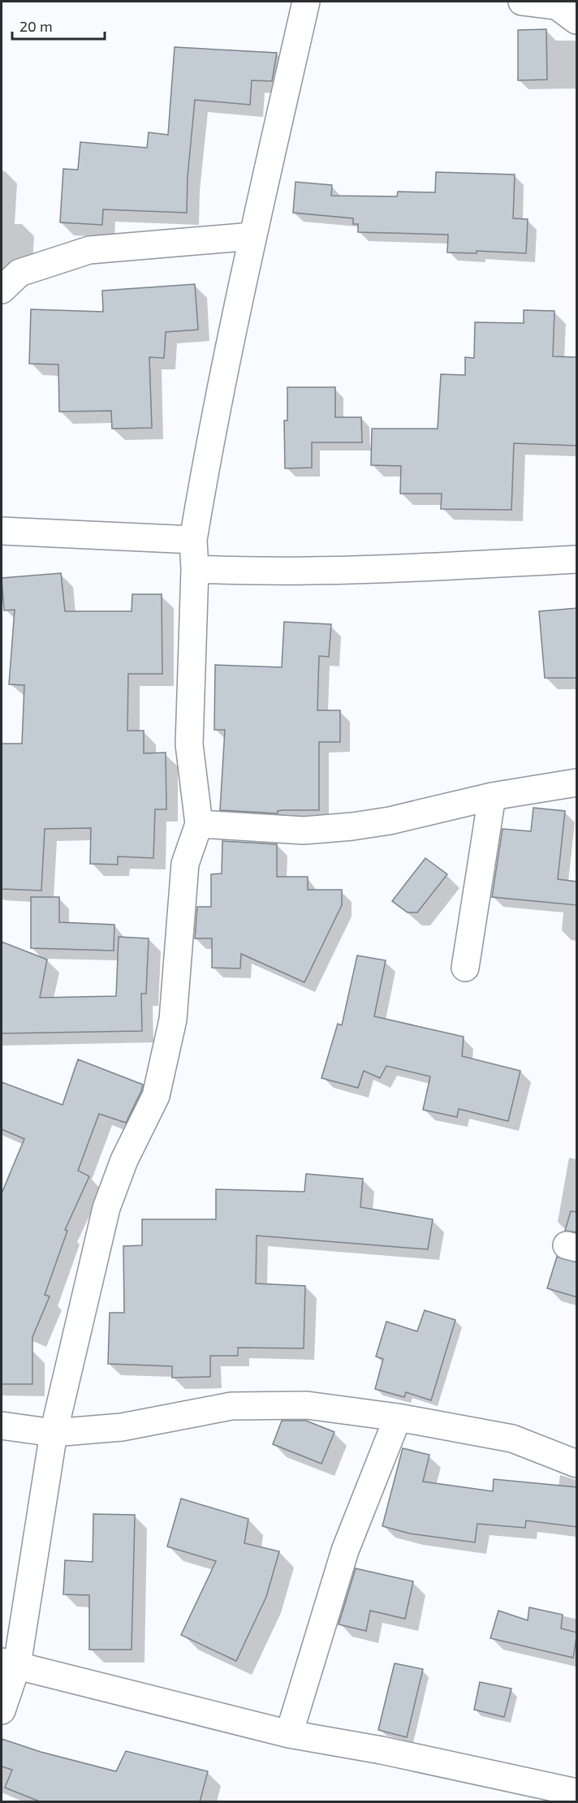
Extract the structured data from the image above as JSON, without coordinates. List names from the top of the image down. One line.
{"scale_bar":"20 m"}
